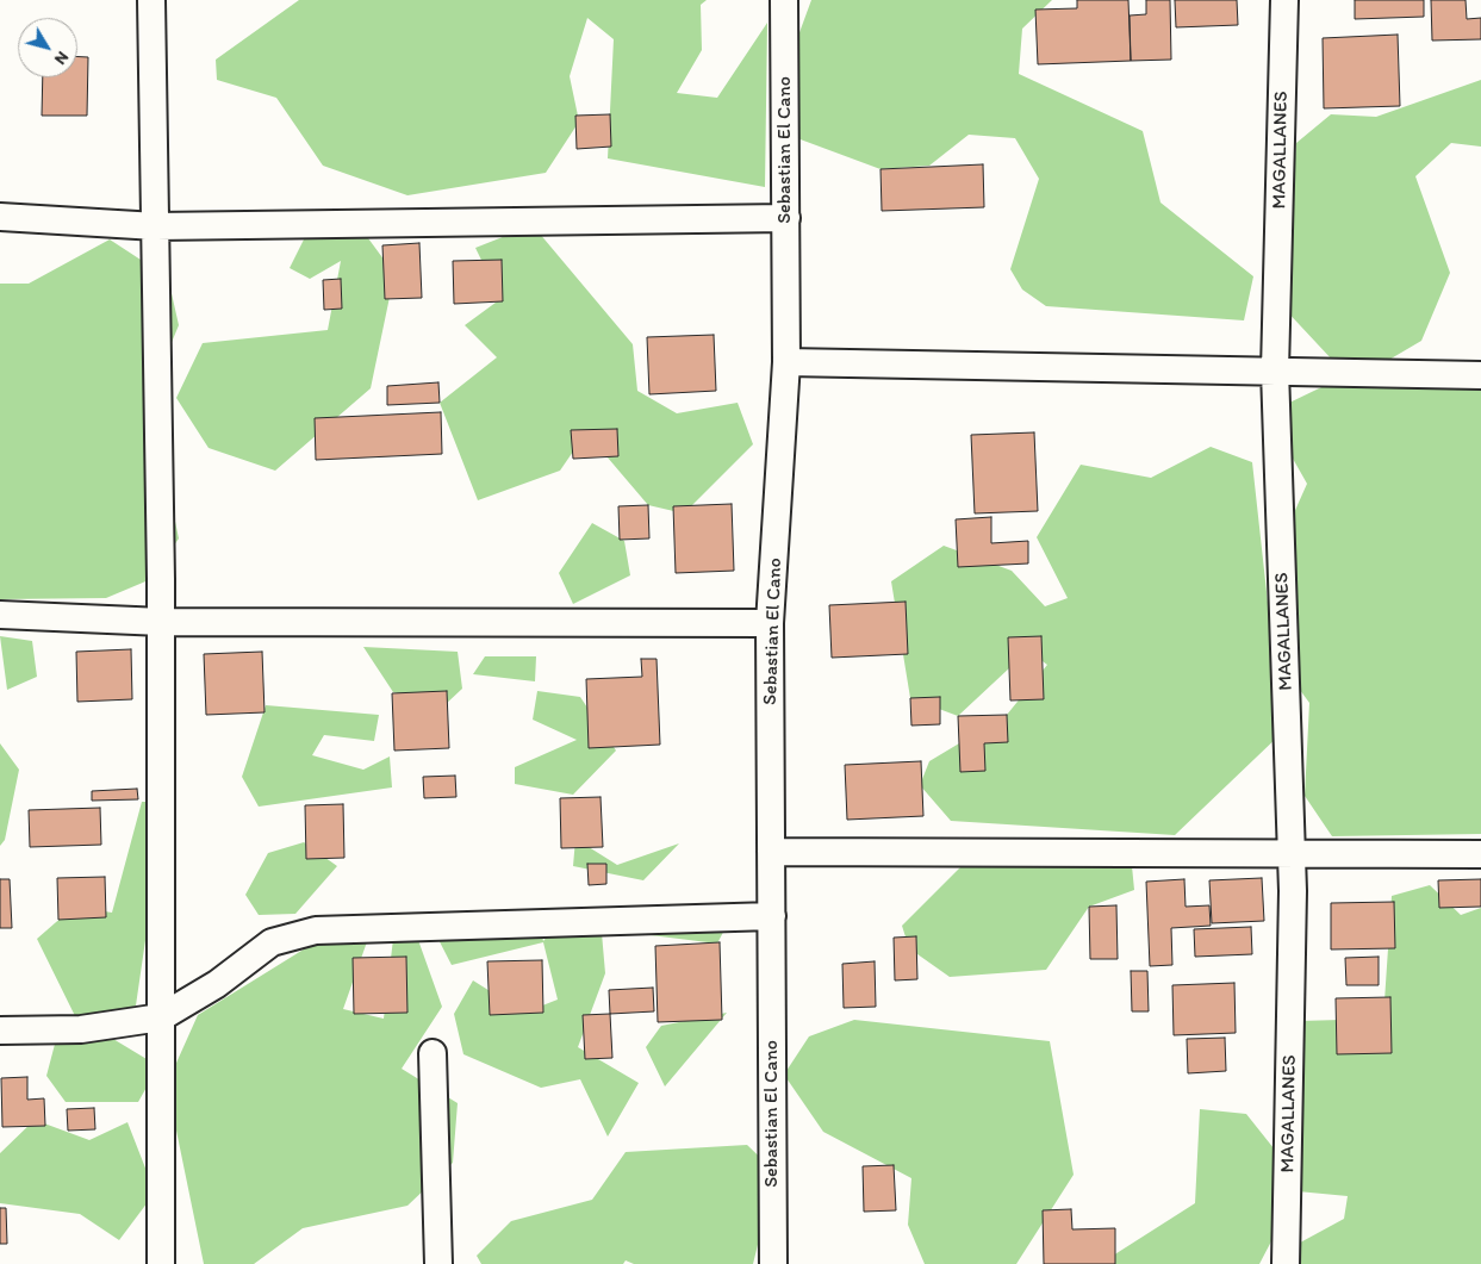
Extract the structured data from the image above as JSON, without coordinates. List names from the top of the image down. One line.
{"streets":{"street":["Sebastian El Cano","MAGALLANES"]},"north":"bottom right"}
